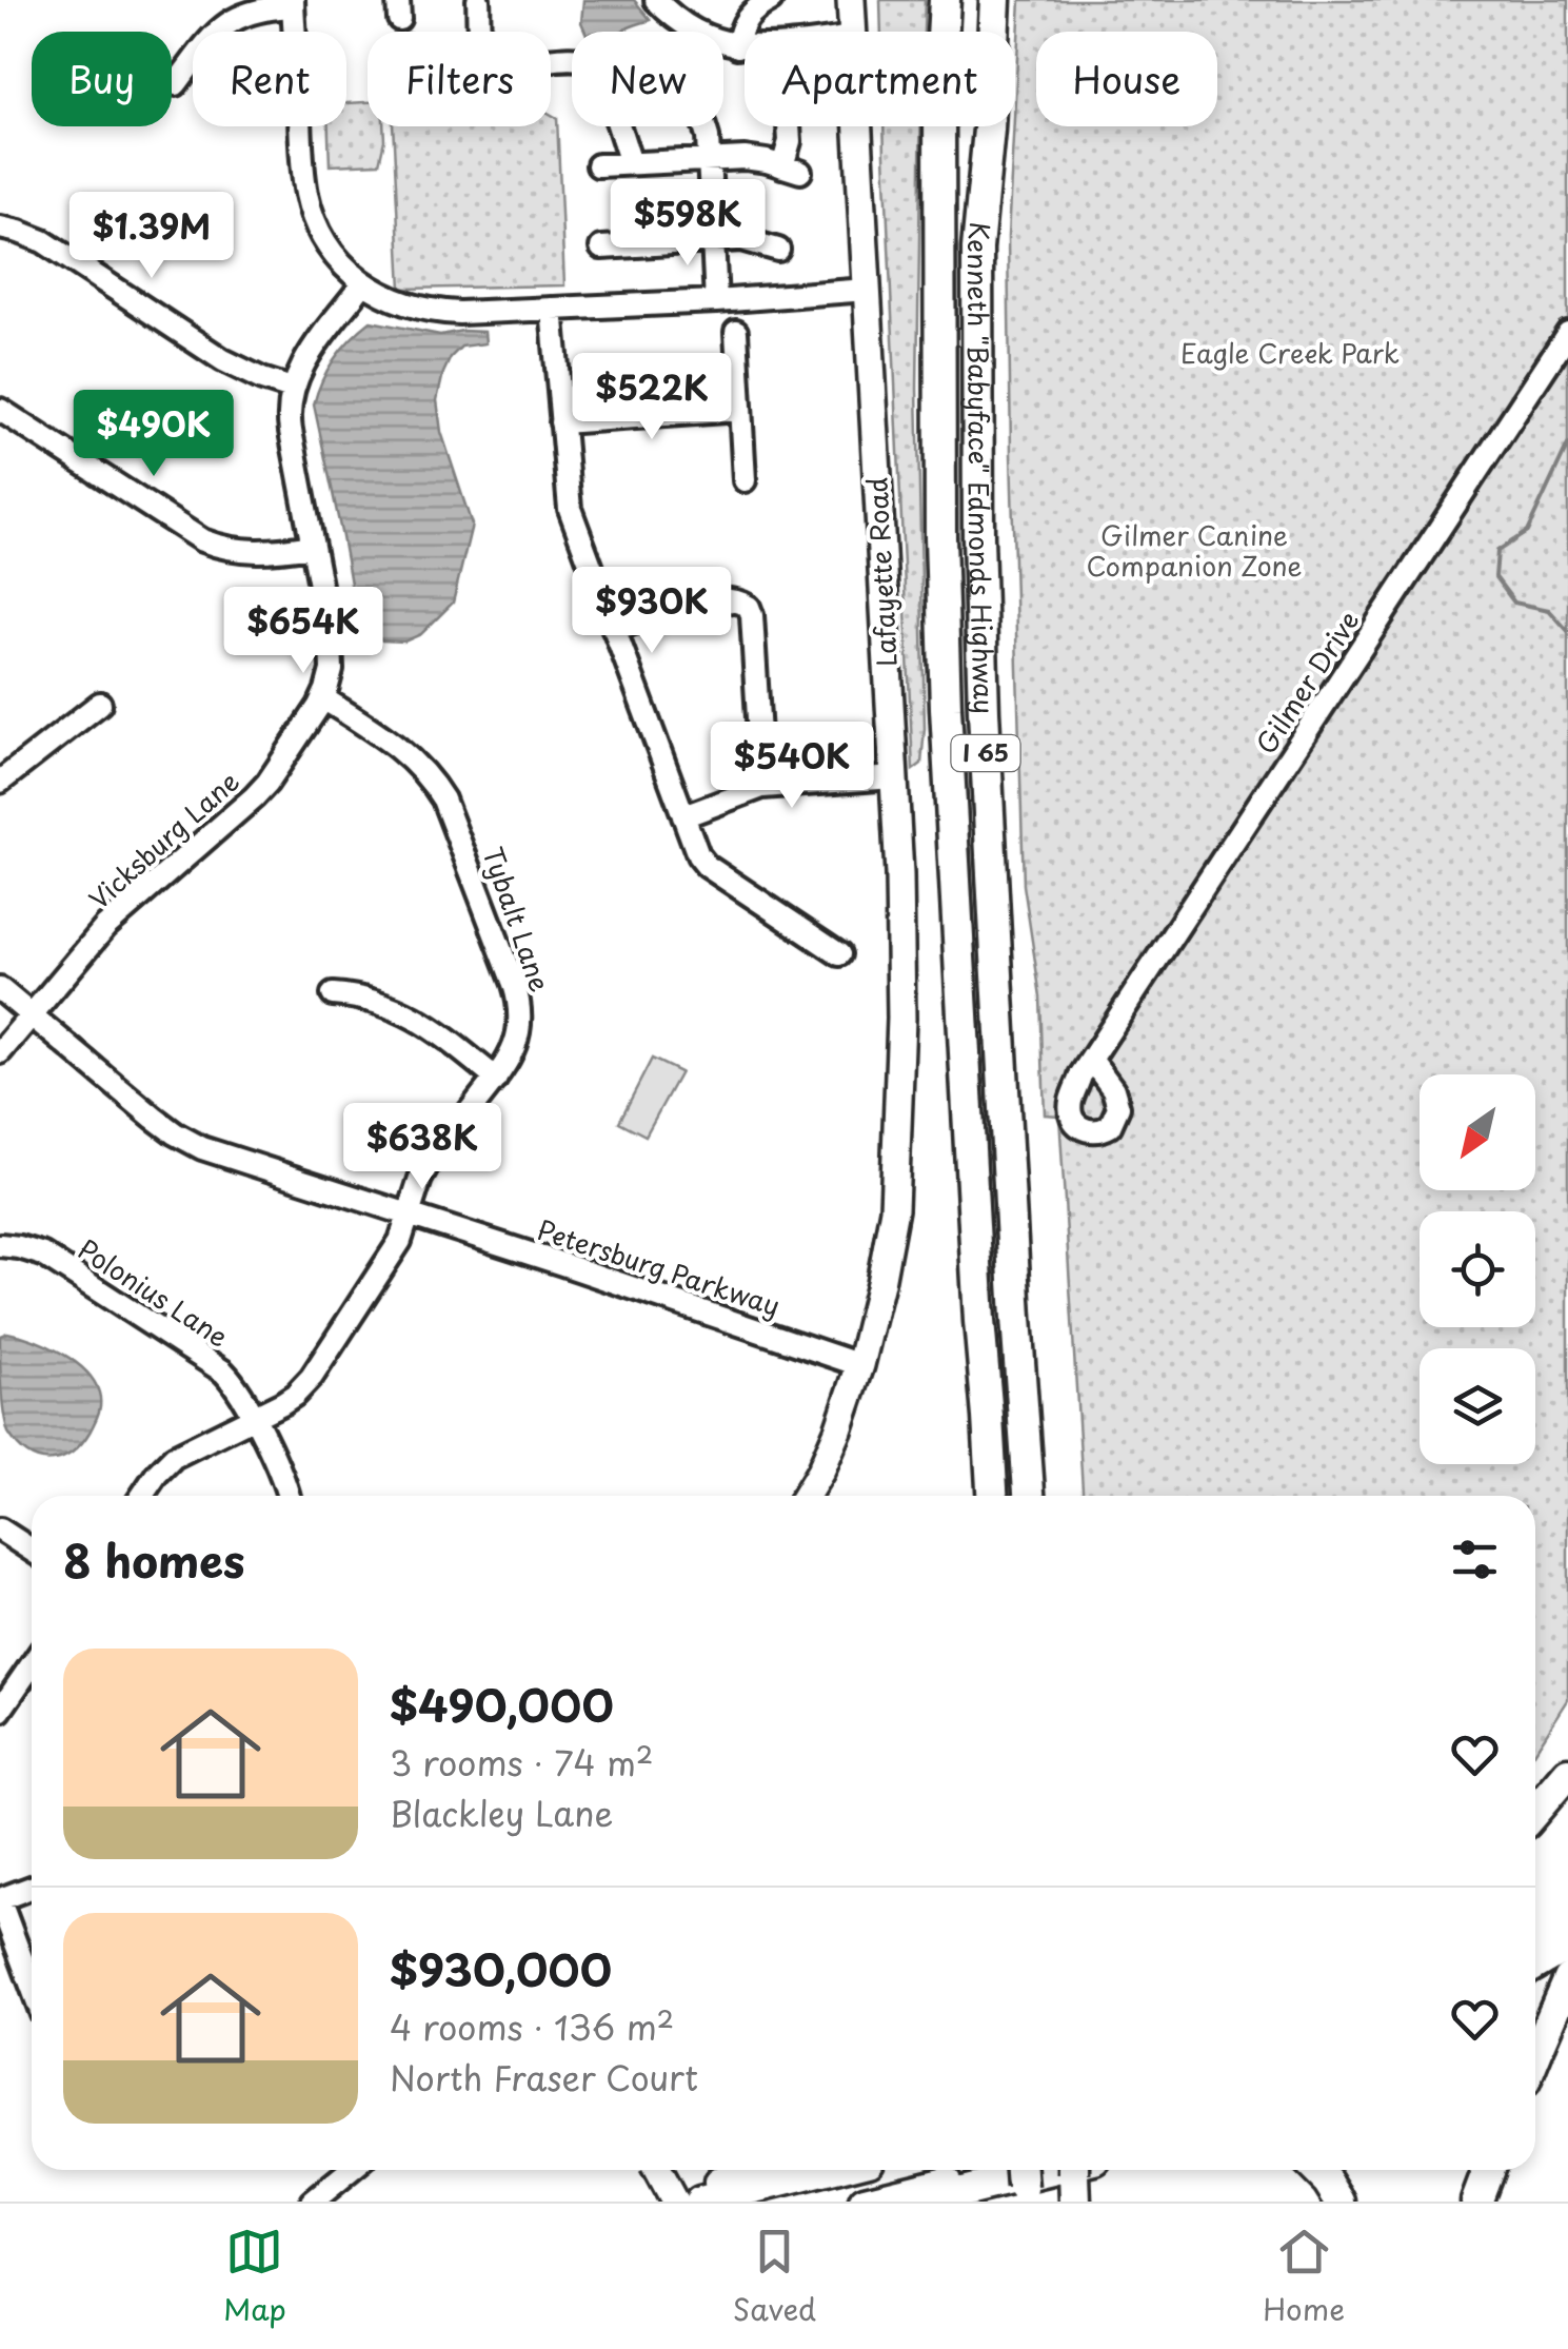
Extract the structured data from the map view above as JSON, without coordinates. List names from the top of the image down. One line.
{"streets":{"highway":["Kenneth \"Babyface\" Edmonds Highway","I 65"],"main road":["Lafayette Road"],"street":["Gilmer Drive","Vicksburg Lane","Tybalt Lane","Petersburg Parkway","Polonius Lane"]},"crossings":[["Lafayette Road","Petersburg Parkway"],["Vicksburg Lane","Tybalt Lane"],["Vicksburg Lane","Petersburg Parkway"],["Tybalt Lane","Petersburg Parkway"],["Tybalt Lane","Polonius Lane"]],"parks":["Eagle Creek Park","Gilmer Canine Companion Zone"],"north":"bottom left","page":{"chip":["Buy","Rent","Filters","New","Apartment","House"],"price":["$598K","$1.39M","$522K","$490K","$930K","$654K","$540K","$638K"],"heading":"8 homes","list":[{"name":"$490,000","note":"3 rooms · 74 m² · Blackley Lane"},{"name":"$930,000","note":"4 rooms · 136 m² · North Fraser Court"}],"tabs":["Map","Saved","Home"]}}
